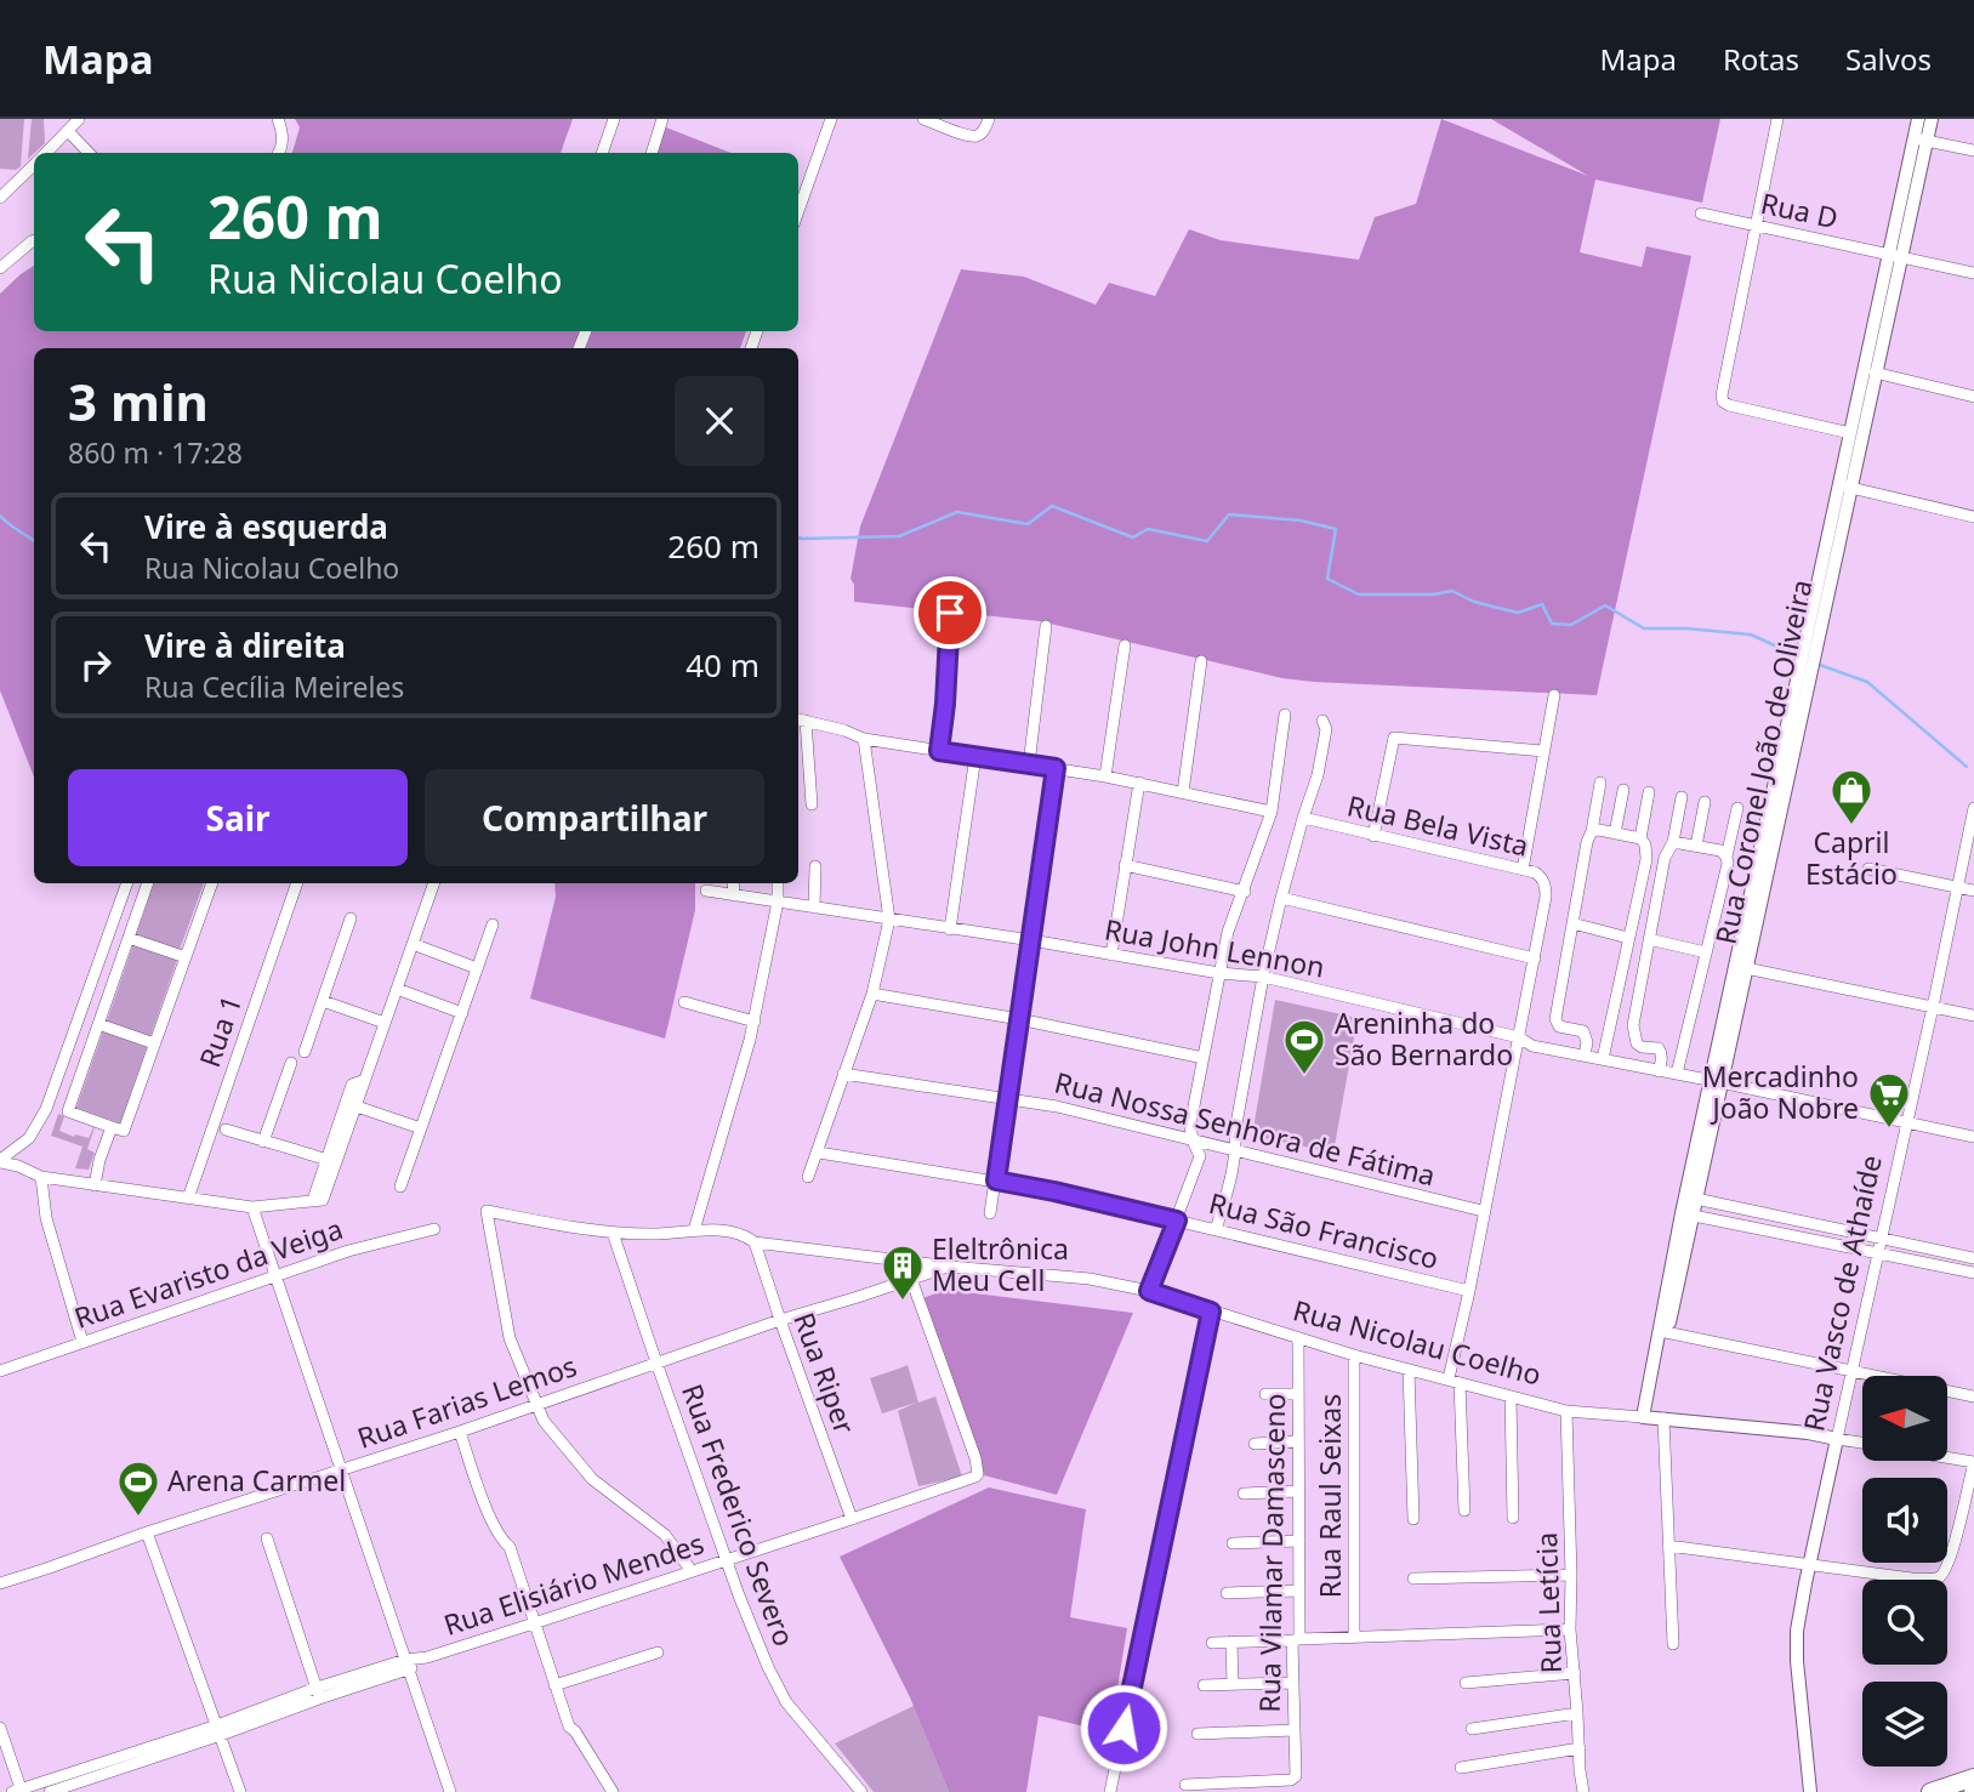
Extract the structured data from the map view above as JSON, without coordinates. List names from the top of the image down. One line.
{"streets":{"street":["Rua D","Rua Coronel João de Oliveira","Rua Bela Vista","Rua John Lennon","Rua 1","Rua Nossa Senhora de Fátima","Rua São Francisco","Rua Evaristo da Veiga","Rua Vasco de Athaíde","Rua Nicolau Coelho","Rua Riper","Rua Farias Lemos","Rua Raul Seixas","Rua Frederico Severo","Rua Vilamar Damasceno","Rua Elisiário Mendes","Rua Letícia"]},"crossings":[["Rua D","Rua Coronel João de Oliveira"],["Rua Coronel João de Oliveira","Rua John Lennon"],["Rua Coronel João de Oliveira","Rua Nicolau Coelho"],["Rua John Lennon","Rua Vasco de Athaíde"],["Rua Vasco de Athaíde","Rua Nicolau Coelho"],["Rua Nicolau Coelho","Rua Riper"],["Rua Nicolau Coelho","Rua Farias Lemos"],["Rua Nicolau Coelho","Rua Raul Seixas"],["Rua Nicolau Coelho","Rua Frederico Severo"],["Rua Nicolau Coelho","Rua Vilamar Damasceno"],["Rua Nicolau Coelho","Rua Letícia"],["Rua Riper","Rua Farias Lemos"],["Rua Riper","Rua Elisiário Mendes"],["Rua Farias Lemos","Rua Frederico Severo"],["Rua Farias Lemos","Rua Elisiário Mendes"],["Rua Frederico Severo","Rua Elisiário Mendes"]],"places":{"shop":["Capril Estácio"],"sports":["Areninha do São Bernardo","Arena Carmel"],"supermarket":["Mercadinho João Nobre"],"building":["Eleltrônica Meu Cell"]},"north":"left","page":{"header":"Mapa","nav":["Mapa","Rotas","Salvos"],"turn":["260 m","Rua Nicolau Coelho"],"heading":["3 min","860 m · 17:28"],"list":[{"name":"Vire à esquerda","note":"Rua Nicolau Coelho","value":"260 m"},{"name":"Vire à direita","note":"Rua Cecília Meireles","value":"40 m"}],"buttons":["Sair","Compartilhar"]}}
